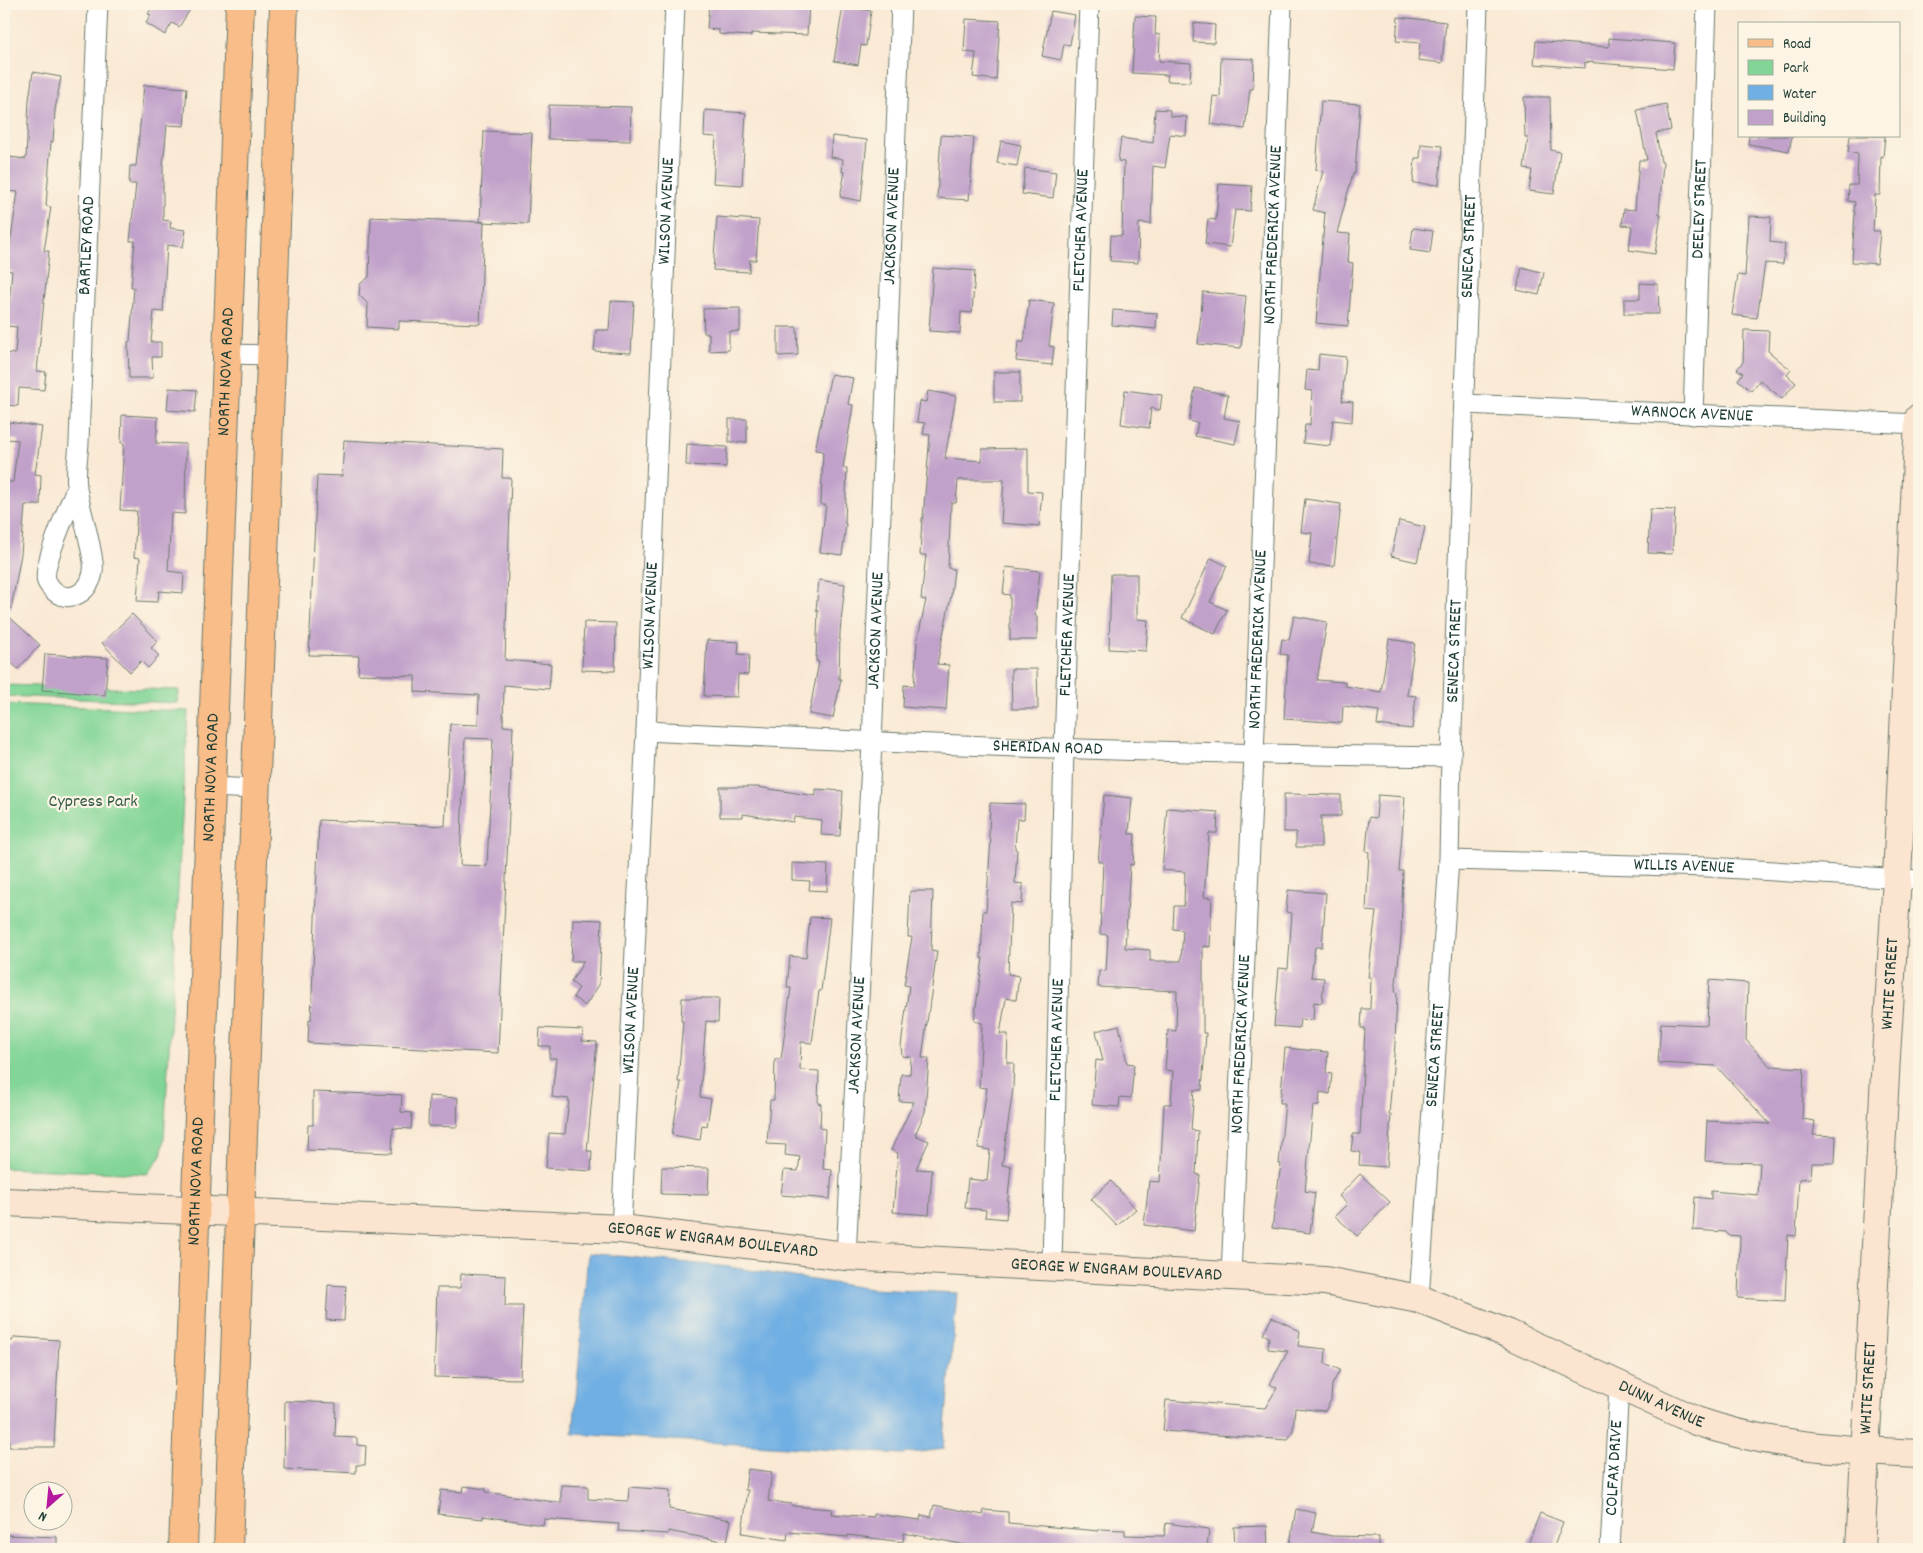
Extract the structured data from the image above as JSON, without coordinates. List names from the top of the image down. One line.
{"streets":{"main road":["NORTH NOVA ROAD","WHITE STREET","GEORGE W ENGRAM BOULEVARD","DUNN AVENUE"],"street":["DEELEY STREET","WILSON AVENUE","JACKSON AVENUE","FLETCHER AVENUE","NORTH FREDERICK AVENUE","BARTLEY ROAD","SENECA STREET","WARNOCK AVENUE","SHERIDAN ROAD","WILLIS AVENUE","COLFAX DRIVE"]},"crossings":[["DEELEY STREET","WARNOCK AVENUE"],["WILSON AVENUE","SHERIDAN ROAD"],["WILSON AVENUE","GEORGE W ENGRAM BOULEVARD"],["JACKSON AVENUE","SHERIDAN ROAD"],["JACKSON AVENUE","GEORGE W ENGRAM BOULEVARD"],["FLETCHER AVENUE","SHERIDAN ROAD"],["FLETCHER AVENUE","GEORGE W ENGRAM BOULEVARD"],["NORTH FREDERICK AVENUE","SHERIDAN ROAD"],["NORTH FREDERICK AVENUE","GEORGE W ENGRAM BOULEVARD"],["SENECA STREET","WARNOCK AVENUE"],["SENECA STREET","SHERIDAN ROAD"],["SENECA STREET","WILLIS AVENUE"],["SENECA STREET","GEORGE W ENGRAM BOULEVARD"],["SENECA STREET","DUNN AVENUE"],["NORTH NOVA ROAD","GEORGE W ENGRAM BOULEVARD"],["WARNOCK AVENUE","WHITE STREET"],["WILLIS AVENUE","WHITE STREET"],["WHITE STREET","DUNN AVENUE"],["GEORGE W ENGRAM BOULEVARD","DUNN AVENUE"],["DUNN AVENUE","COLFAX DRIVE"]],"parks":["Cypress Park"],"legend":["Road","Park","Water","Building"],"north":"bottom left"}
